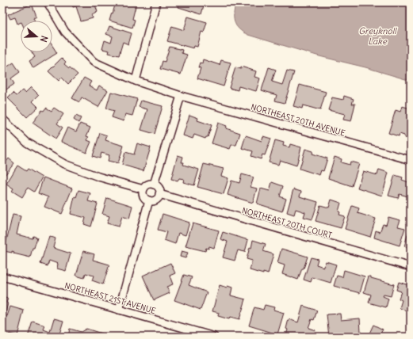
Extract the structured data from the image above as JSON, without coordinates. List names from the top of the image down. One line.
{"streets":{"street":["NORTHEAST 20TH AVENUE","NORTHEAST 20TH COURT","NORTHEAST 21ST AVENUE"]},"water":["Greyknoll Lake"],"north":"right"}
